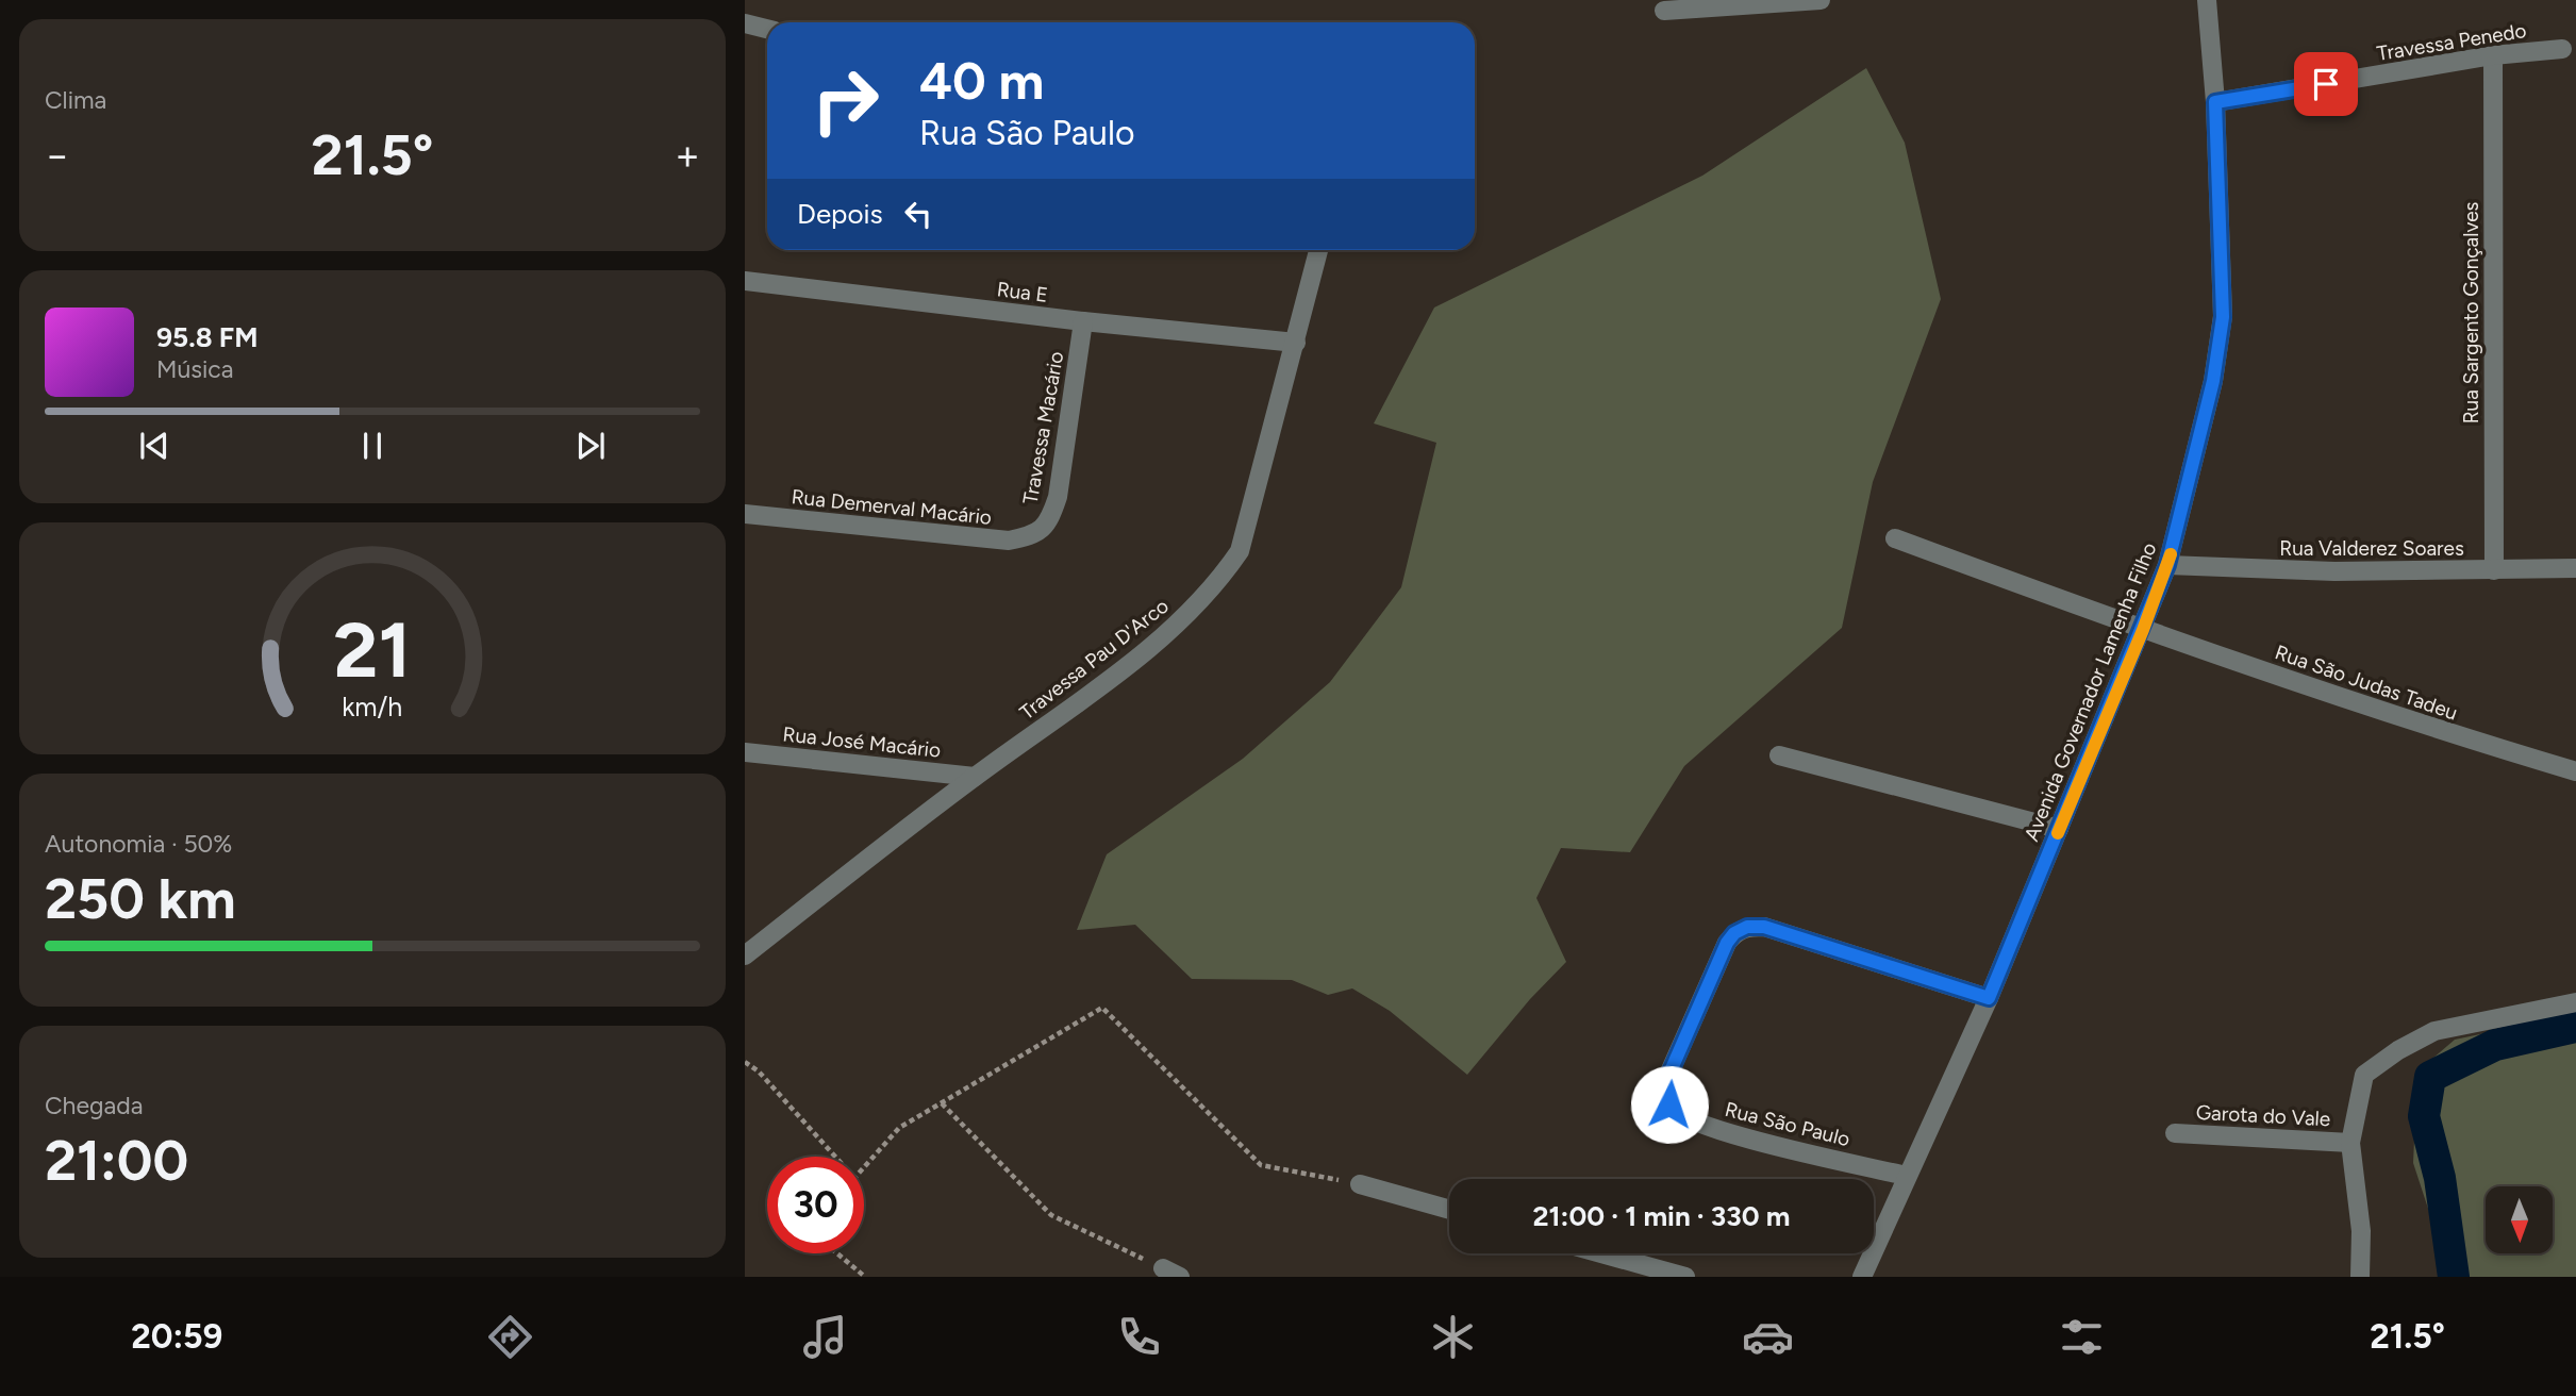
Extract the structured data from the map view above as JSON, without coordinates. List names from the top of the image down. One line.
{"streets":{"street":["Travessa Penedo","Rua E","Rua Sargento Gonçalves","Travessa Macário","Rua Demerval Macário","Rua Valderez Soares","Travessa Pau D'Arco","Rua São Judas Tadeu","Avenida Governador Lamenha Filho","Rua José Macário","Garota do Vale","Rua São Paulo"]},"crossings":[["Travessa Penedo","Rua Sargento Gonçalves"],["Travessa Penedo","Avenida Governador Lamenha Filho"],["Rua E","Travessa Macário"],["Rua E","Travessa Pau D'Arco"],["Rua Sargento Gonçalves","Rua Valderez Soares"],["Travessa Macário","Rua Demerval Macário"],["Rua Valderez Soares","Avenida Governador Lamenha Filho"],["Travessa Pau D'Arco","Rua José Macário"],["Rua São Judas Tadeu","Avenida Governador Lamenha Filho"],["Avenida Governador Lamenha Filho","Rua São Paulo"]],"north":"bottom","page":{"tile":["Clima",["Autonomia · 50%","250 km"],["Chegada","21:00"]],"turn":["40 m","Rua São Paulo"],"heat":["−","21.5°","+"],"then":"Depois","song":["95.8 FM","Música"],"limit":"30","trip":"21:00 · 1 min · 330 m","tabs":["20:59","21.5°"],"gauge":["21","km/h"]}}
